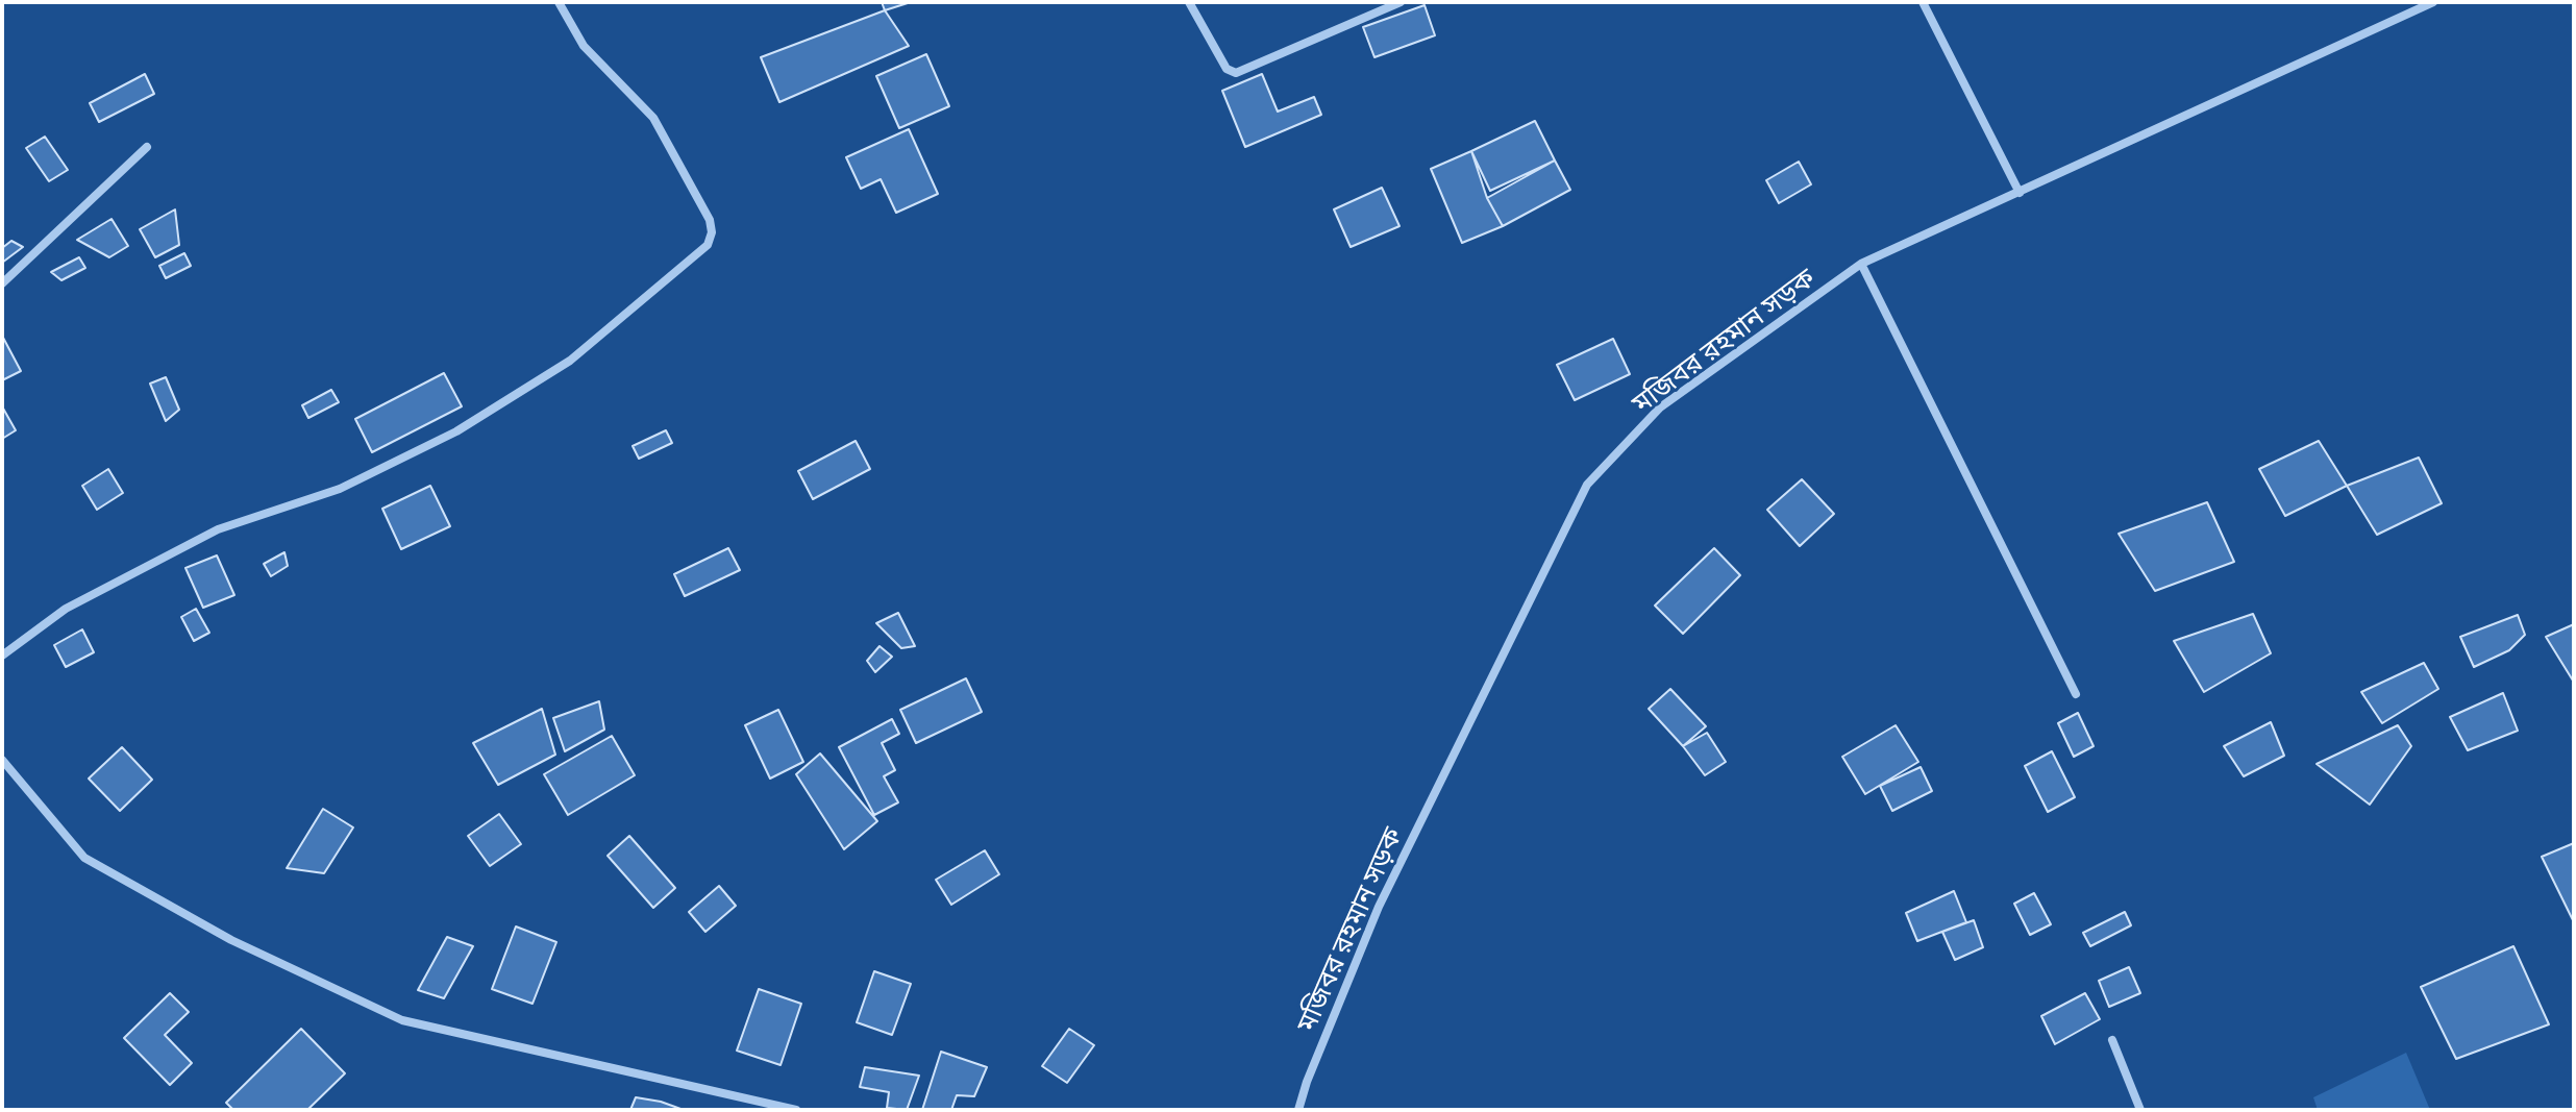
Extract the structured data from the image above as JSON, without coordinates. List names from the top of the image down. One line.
{"streets":{"street":["মজিবর রহমান সড়ক"]}}
